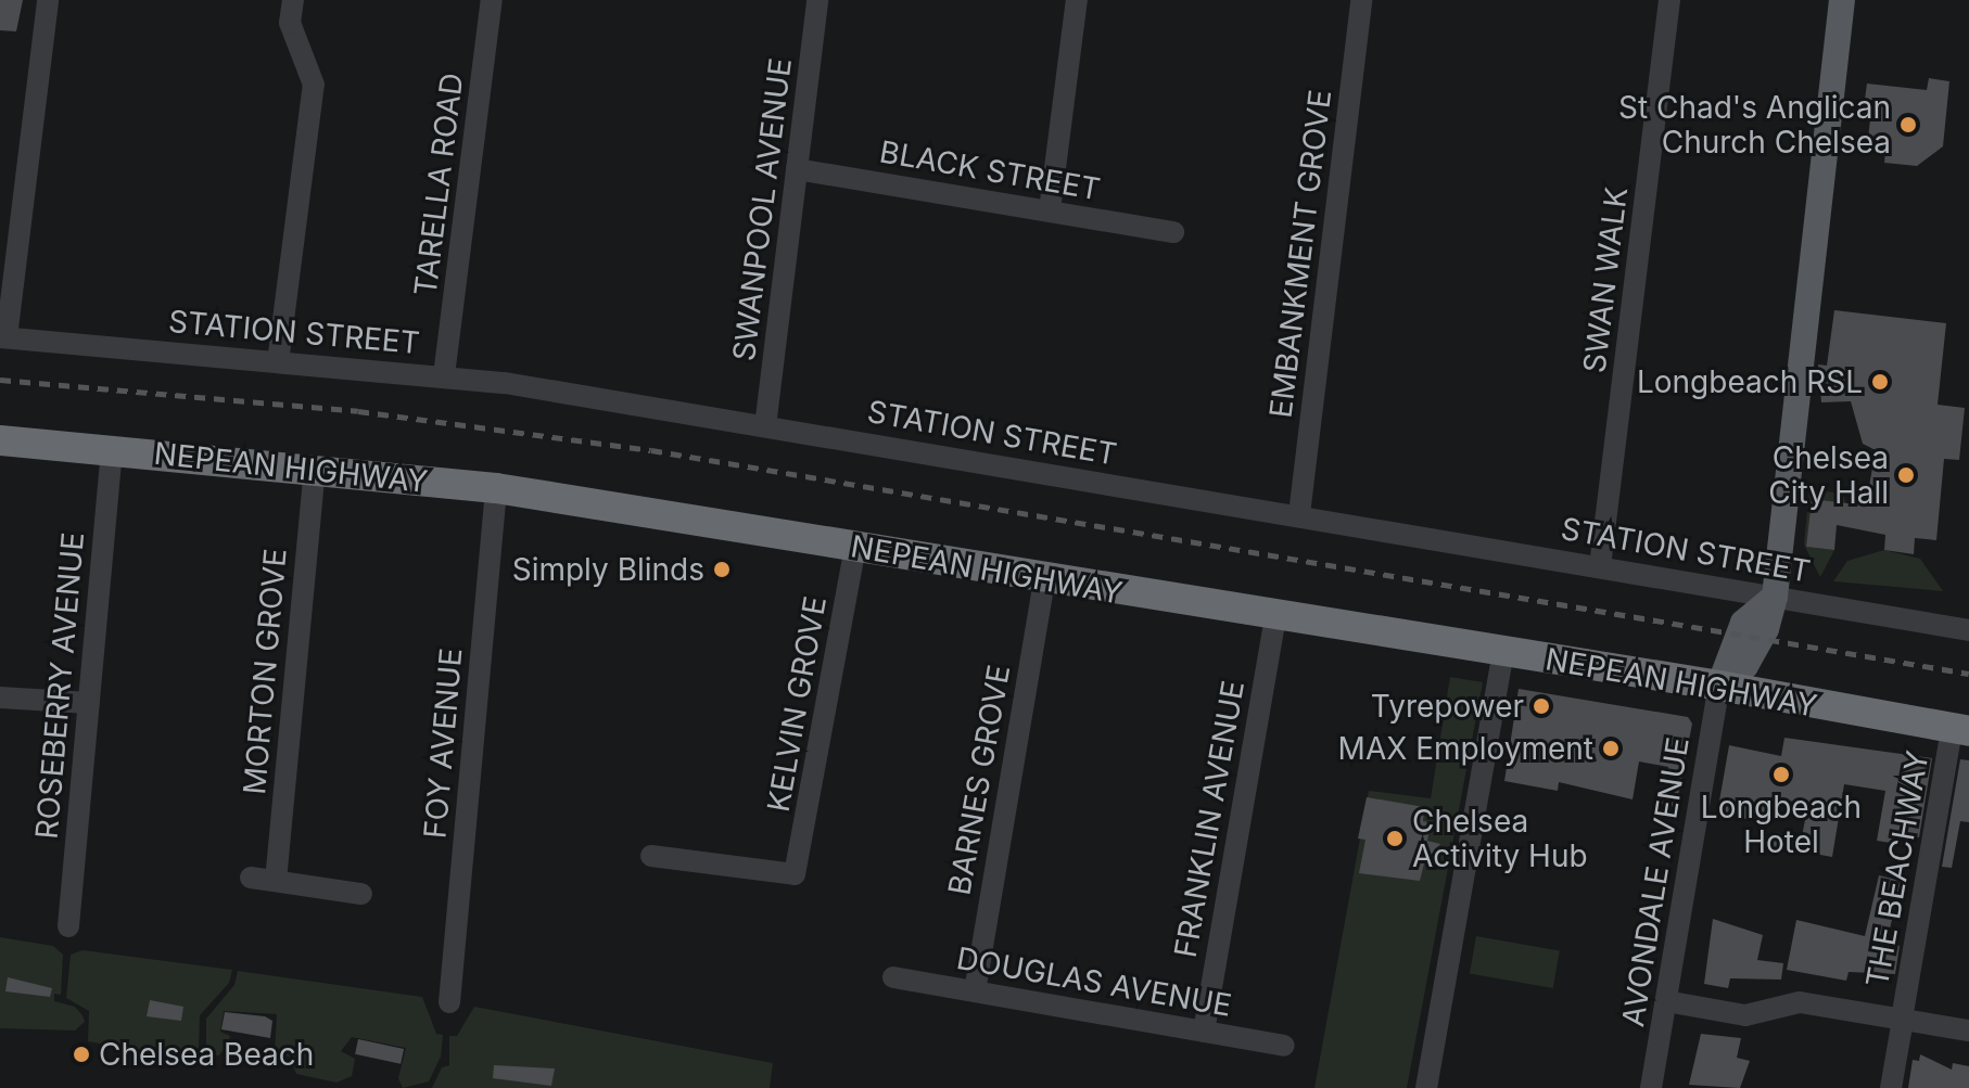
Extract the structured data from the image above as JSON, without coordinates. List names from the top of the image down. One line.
{"streets":{"highway":["NEPEAN HIGHWAY"],"street":["BLACK STREET","TARELLA ROAD","SWANPOOL AVENUE","EMBANKMENT GROVE","SWAN WALK","STATION STREET","MORTON GROVE","ROSEBERRY AVENUE","KELVIN GROVE","FOY AVENUE","BARNES GROVE","FRANKLIN AVENUE","THE BEACHWAY","AVONDALE AVENUE","DOUGLAS AVENUE"]},"crossings":[["BLACK STREET","SWANPOOL AVENUE"],["TARELLA ROAD","STATION STREET"],["SWANPOOL AVENUE","STATION STREET"],["EMBANKMENT GROVE","STATION STREET"],["SWAN WALK","STATION STREET"],["NEPEAN HIGHWAY","MORTON GROVE"],["NEPEAN HIGHWAY","ROSEBERRY AVENUE"],["NEPEAN HIGHWAY","KELVIN GROVE"],["NEPEAN HIGHWAY","FOY AVENUE"],["NEPEAN HIGHWAY","BARNES GROVE"],["NEPEAN HIGHWAY","FRANKLIN AVENUE"],["NEPEAN HIGHWAY","THE BEACHWAY"],["NEPEAN HIGHWAY","AVONDALE AVENUE"],["BARNES GROVE","DOUGLAS AVENUE"],["FRANKLIN AVENUE","DOUGLAS AVENUE"]],"places":["St Chad's Anglican Church Chelsea","Longbeach RSL","Chelsea City Hall","Simply Blinds","Tyrepower","MAX Employment","Longbeach Hotel","Chelsea Activity Hub","Chelsea Beach"]}
